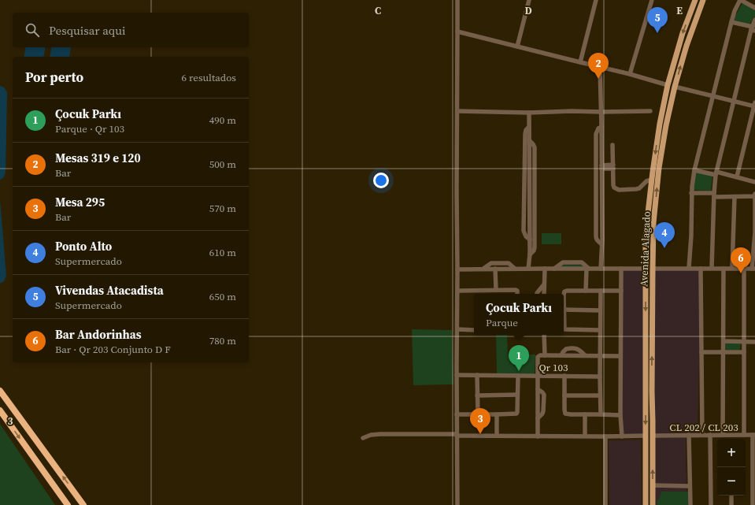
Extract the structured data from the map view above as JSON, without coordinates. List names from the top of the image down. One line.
{"streets":{"main road":["Avenida Alagado"],"street":["Qr 103","CL 202 / CL 203"]},"crossings":[["Avenida Alagado","CL 202 / CL 203"]],"page":{"pins":["5","2","4","6","1","3"],"search":"Pesquisar aqui","heading":["Por perto","6 resultados"],"list":[{"mark":"1","name":"Çocuk Parkı","note":"Parque · Qr 103","value":"490 m"},{"mark":"2","name":"Mesas 319 e 120","note":"Bar","value":"500 m"},{"mark":"3","name":"Mesa 295","note":"Bar","value":"570 m"},{"mark":"4","name":"Ponto Alto","note":"Supermercado","value":"610 m"},{"mark":"5","name":"Vivendas Atacadista","note":"Supermercado","value":"650 m"},{"mark":"6","name":"Bar Andorinhas","note":"Bar · Qr 203 Conjunto D F","value":"780 m"}],"popup":["Çocuk Parkı","Parque"],"map_buttons":["+","−"]},"grid":{"columns":["C","D","E"],"rows":["3"]}}
